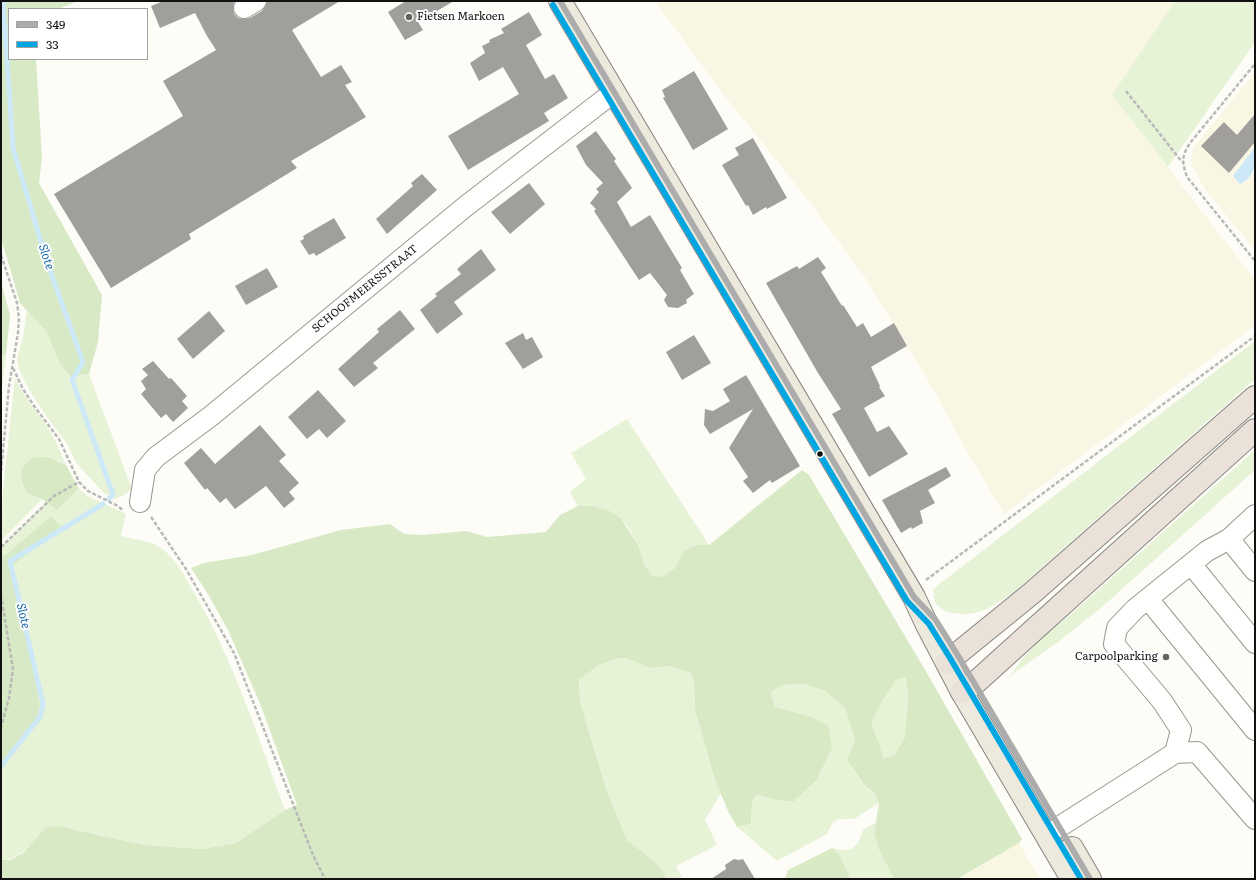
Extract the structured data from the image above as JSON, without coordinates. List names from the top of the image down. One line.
{"streets":{"street":["SCHOOFMEERSSTRAAT"]},"water":["Slote"],"places":["Fietsen Markoen","Carpoolparking"],"lines":["transit line 349","transit line 33"],"legend":["349","33"]}
